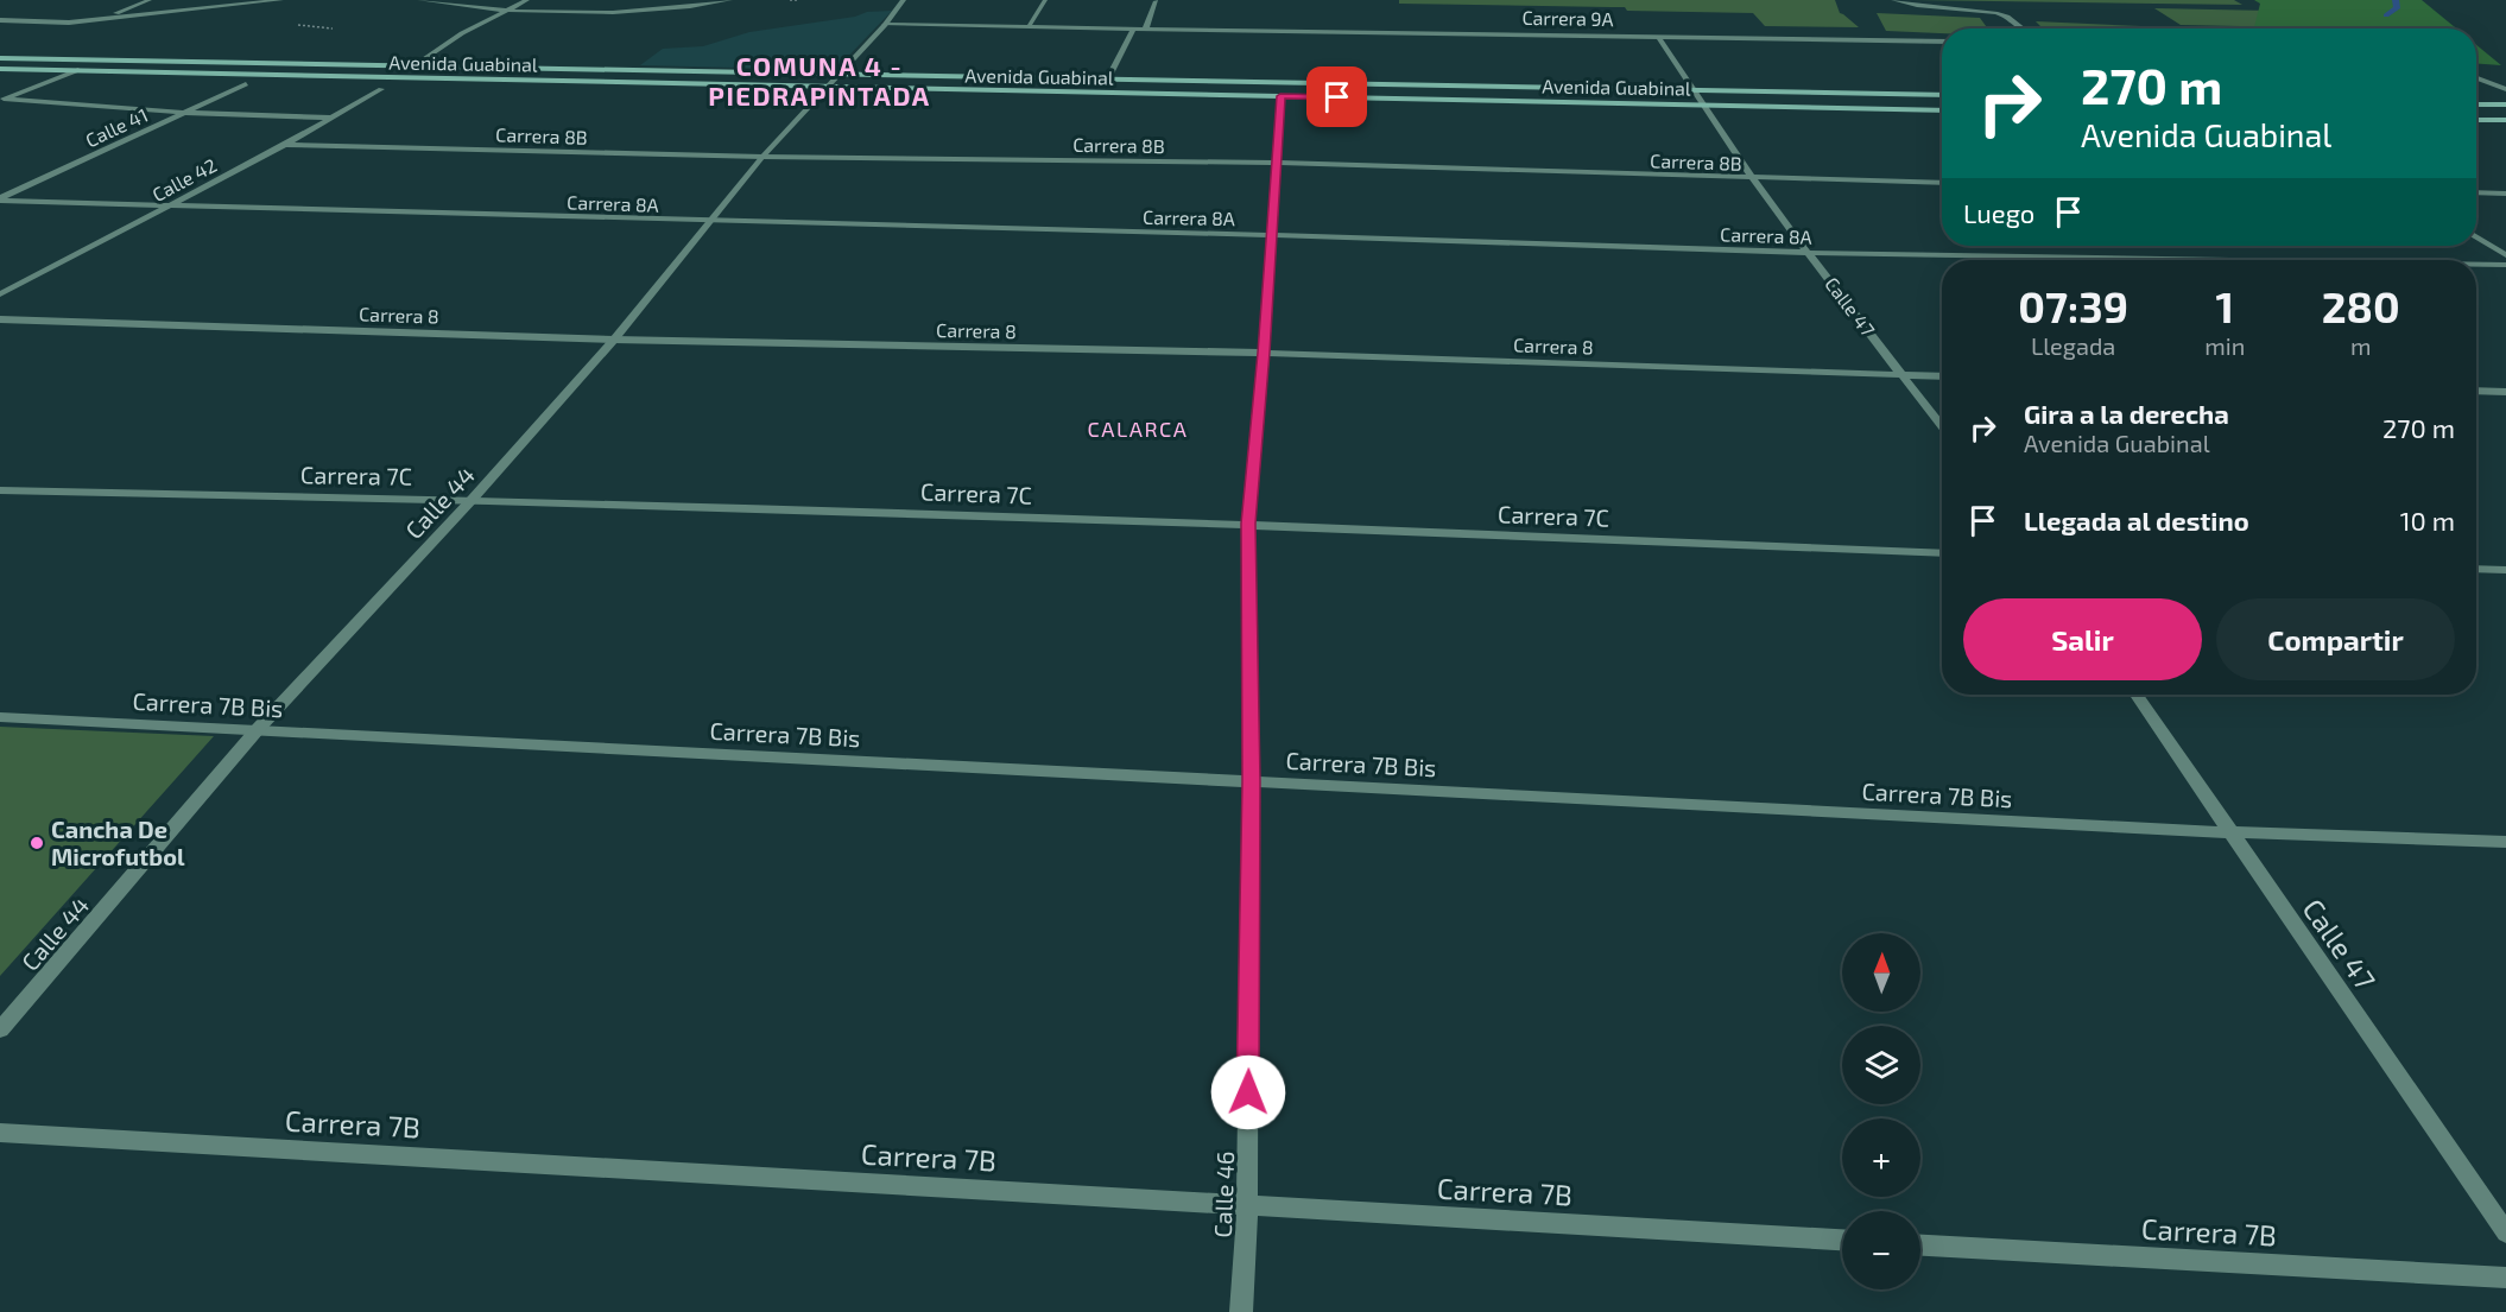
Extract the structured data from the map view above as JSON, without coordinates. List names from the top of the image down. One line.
{"streets":{"main road":["Avenida Guabinal"],"street":["Carrera 9A","Calle 41","Carrera 8B","Calle 42","Carrera 8A","Calle 47","Carrera 8","Carrera 7C","Calle 44","Carrera 7B Bis","Carrera 7B","Calle 46"]},"crossings":[["Carrera 9A","Calle 44"],["Avenida Guabinal","Calle 47"],["Avenida Guabinal","Calle 44"],["Avenida Guabinal","Calle 46"],["Calle 41","Carrera 8A"],["Carrera 8B","Calle 42"],["Carrera 8B","Calle 47"],["Carrera 8B","Calle 44"],["Carrera 8B","Calle 46"],["Calle 42","Carrera 8A"],["Carrera 8A","Calle 47"],["Carrera 8A","Calle 44"],["Carrera 8A","Calle 46"],["Calle 47","Carrera 8"],["Calle 47","Carrera 7B Bis"],["Carrera 8","Calle 44"],["Carrera 8","Calle 46"],["Carrera 7C","Calle 44"],["Carrera 7C","Calle 46"],["Calle 44","Carrera 7B Bis"],["Carrera 7B Bis","Calle 46"],["Carrera 7B","Calle 46"]],"districts":["COMUNA 4 - PIEDRAPINTADA","CALARCA"],"places":["Cancha De Microfutbol"],"north":"top","page":{"turn":["270 m","Avenida Guabinal"],"then":"Luego","eta":["07:39","Llegada","1","min","280","m"],"list":[{"name":"Gira a la derecha","note":"Avenida Guabinal","value":"270 m"},{"name":"Llegada al destino","value":"10 m"}],"buttons":["Salir","Compartir"],"map_buttons":["+","−"]}}
